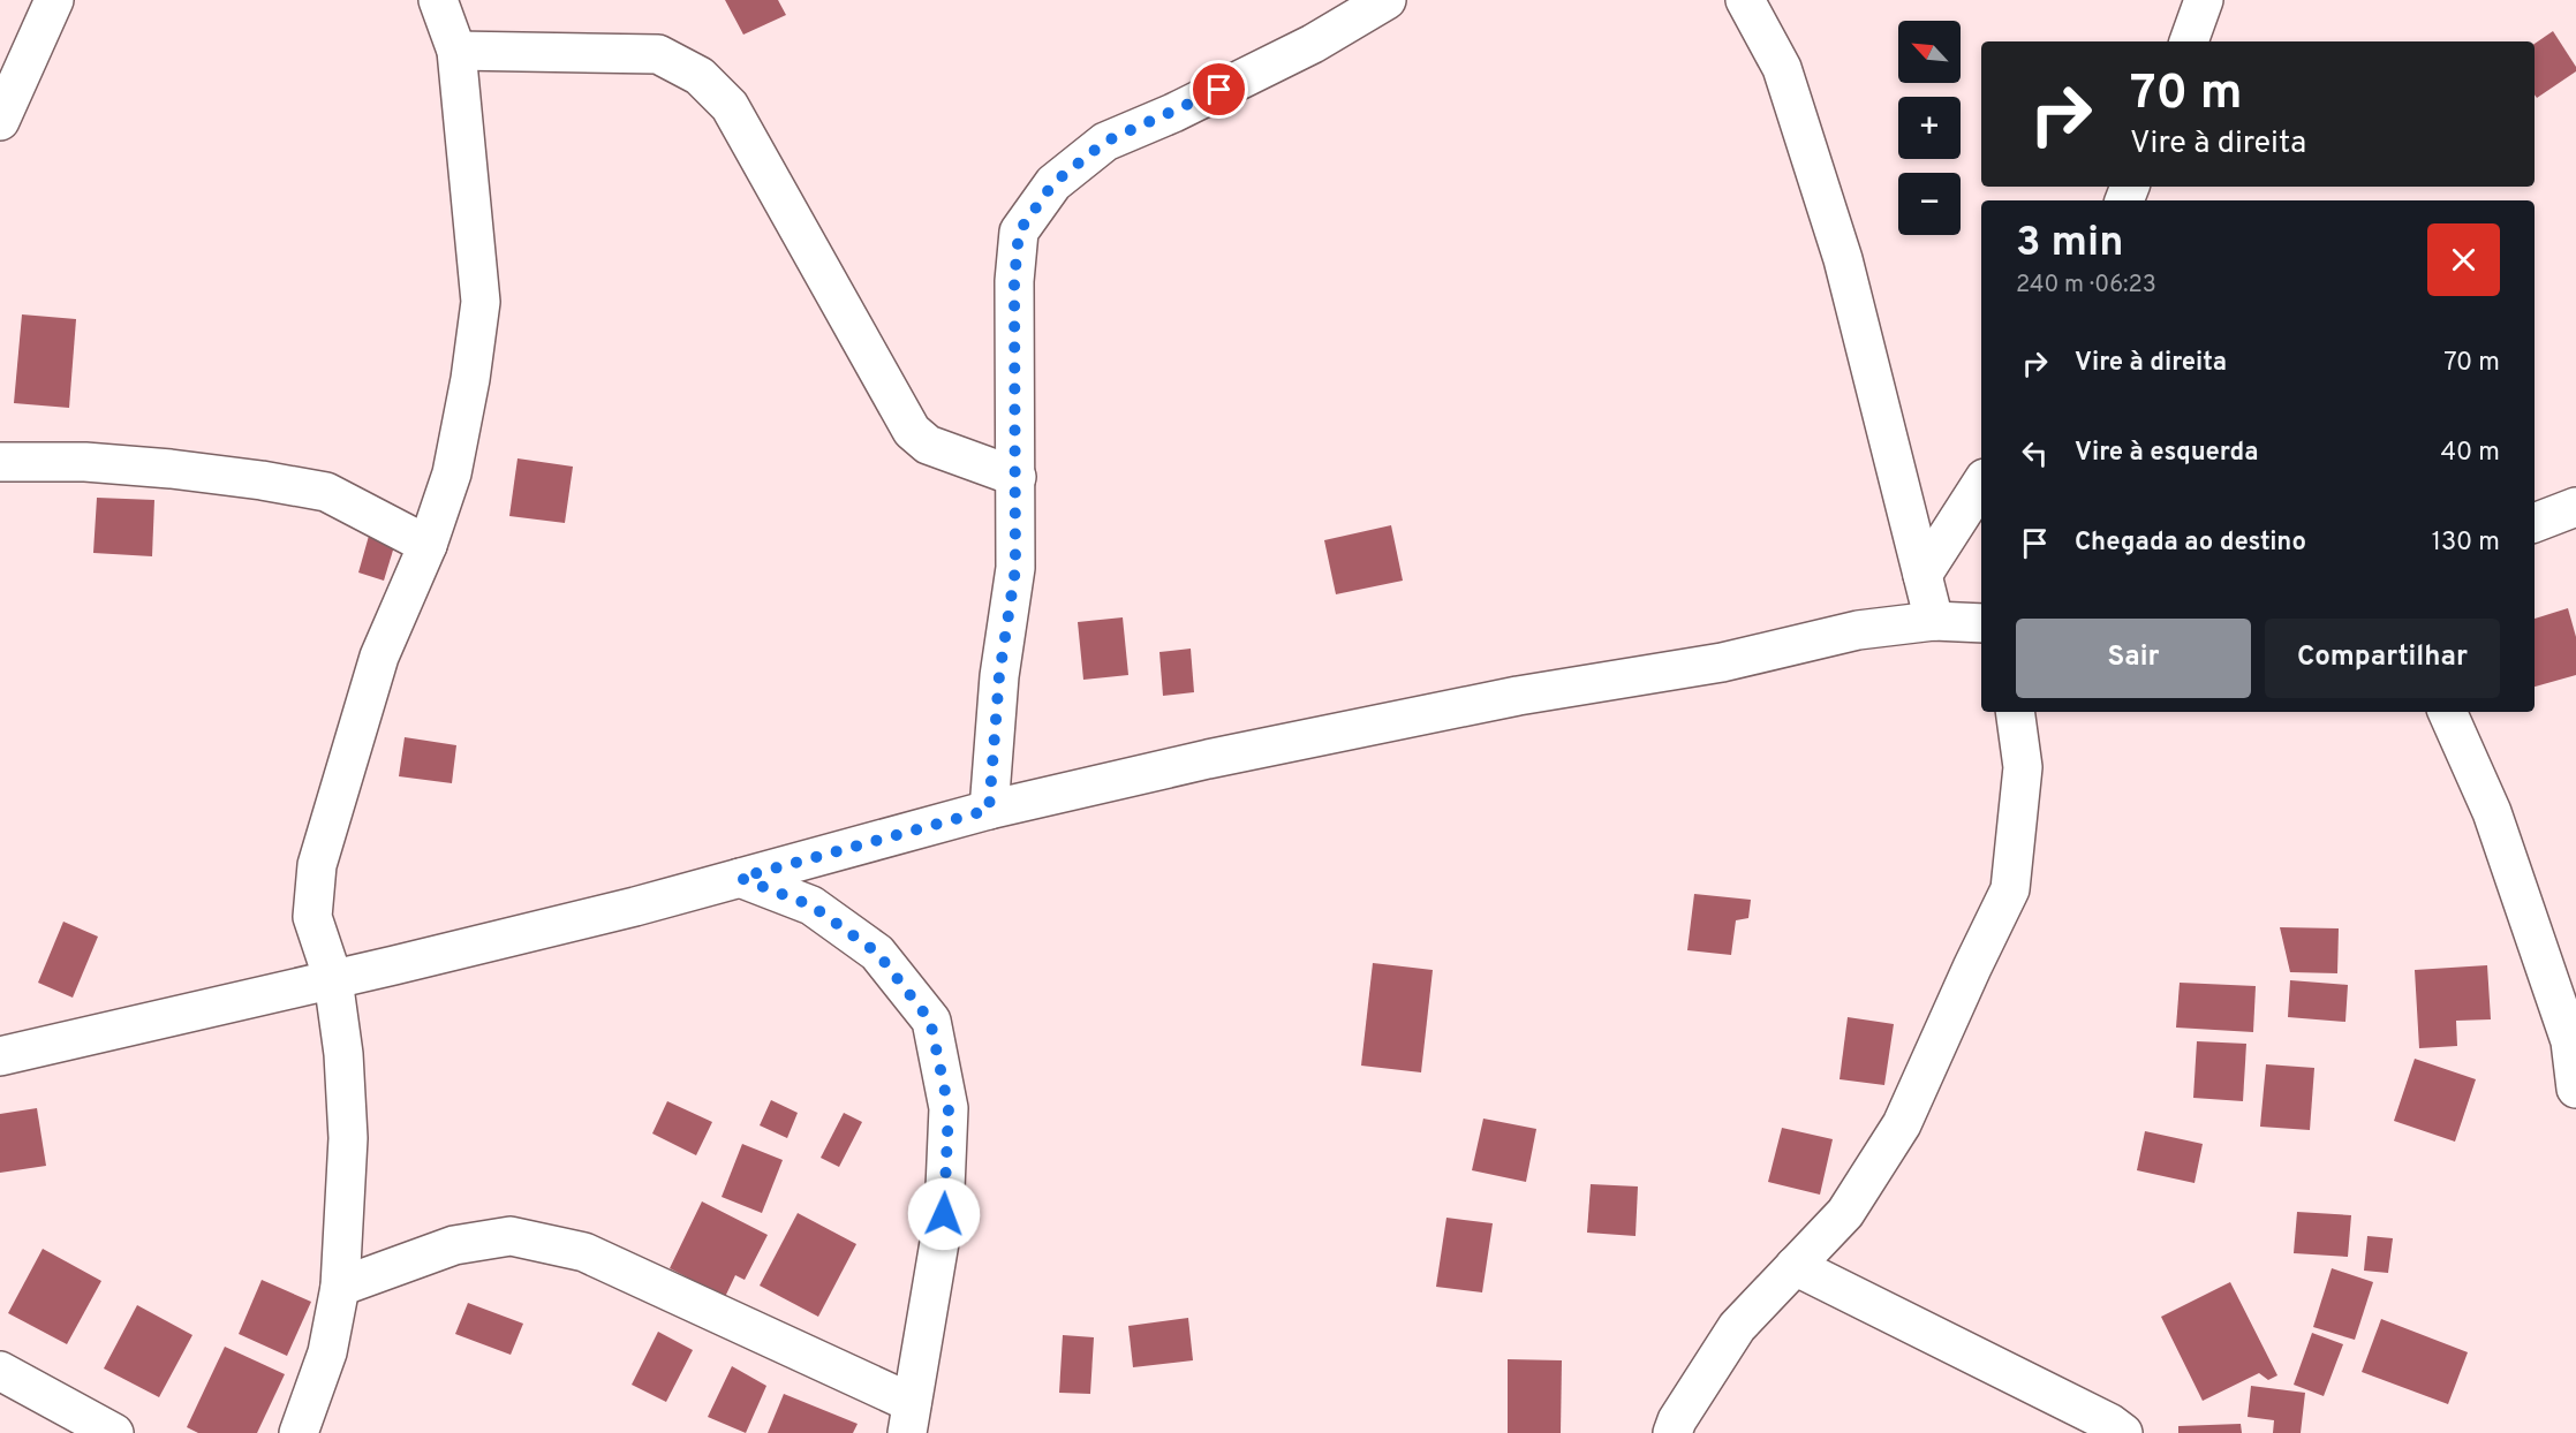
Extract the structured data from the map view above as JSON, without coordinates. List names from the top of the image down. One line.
{"north":"top left","page":{"map_buttons":["+","−"],"turn":["70 m","Vire à direita"],"heading":["3 min","240 m · 06:23"],"list":[{"name":"Vire à direita","value":"70 m"},{"name":"Vire à esquerda","value":"40 m"},{"name":"Chegada ao destino","value":"130 m"}],"buttons":["Sair","Compartilhar"]}}
